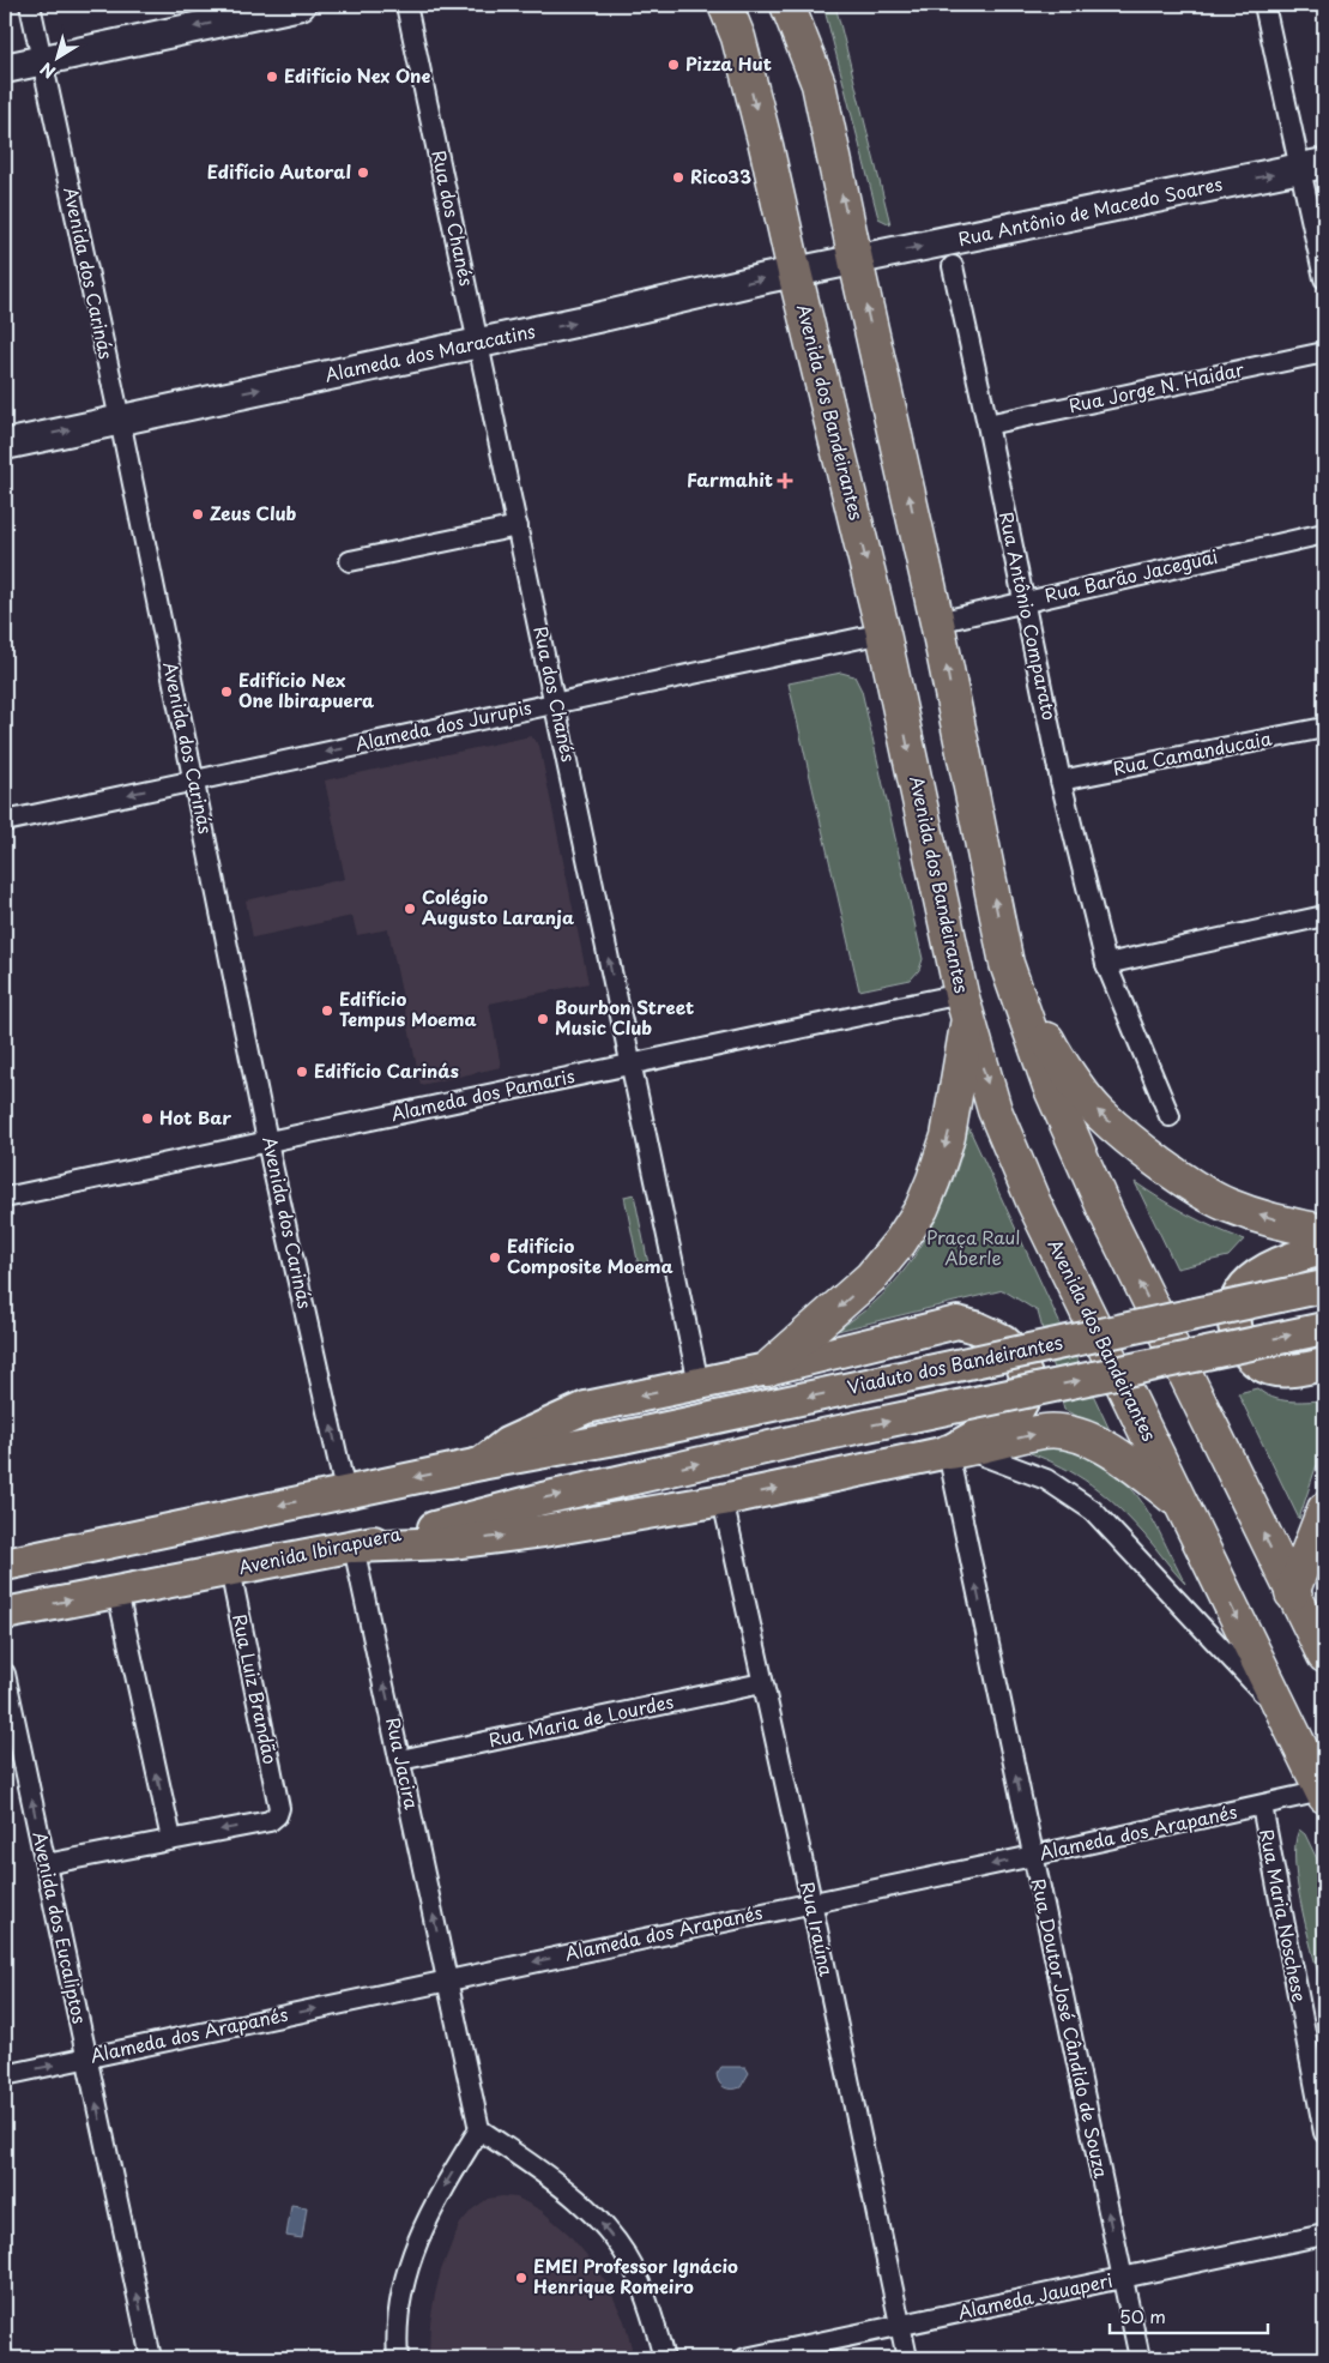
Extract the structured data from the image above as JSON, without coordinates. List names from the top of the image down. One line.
{"streets":{"highway":["Avenida dos Bandeirantes"],"main road":["Rua Antônio de Macedo Soares","Alameda dos Maracatins","Viaduto dos Bandeirantes","Avenida Ibirapuera"],"street":["Rua dos Chanés","Avenida dos Carinás","Rua Jorge N. Haidar","Rua Barão Jaceguai","Rua Antônio Comparato","Alameda dos Jurupis","Rua Camanducaia","Alameda dos Pamaris","Rua Luiz Brandão","Rua Maria de Lourdes","Rua Jacira","Alameda dos Arapanés","Rua Maria Noschese","Avenida dos Eucaliptos","Rua Iraúna","Rua Doutor José Cândido de Souza","Alameda Jauaperi"]},"crossings":[["Rua Antônio de Macedo Soares","Alameda dos Maracatins"],["Rua dos Chanés","Alameda dos Maracatins"],["Rua dos Chanés","Alameda dos Jurupis"],["Rua dos Chanés","Alameda dos Pamaris"],["Avenida dos Carinás","Alameda dos Maracatins"],["Avenida dos Carinás","Alameda dos Jurupis"],["Avenida dos Carinás","Alameda dos Pamaris"],["Alameda dos Maracatins","Avenida dos Bandeirantes"],["Rua Jorge N. Haidar","Rua Antônio Comparato"],["Avenida dos Bandeirantes","Alameda dos Jurupis"],["Avenida dos Bandeirantes","Alameda dos Pamaris"],["Avenida dos Bandeirantes","Alameda dos Arapanés"],["Avenida dos Bandeirantes","Rua Doutor José Cândido de Souza"],["Rua Barão Jaceguai","Rua Antônio Comparato"],["Rua Antônio Comparato","Rua Camanducaia"],["Avenida Ibirapuera","Rua Luiz Brandão"],["Avenida Ibirapuera","Rua Jacira"],["Rua Maria de Lourdes","Rua Jacira"],["Rua Maria de Lourdes","Rua Iraúna"],["Rua Jacira","Alameda dos Arapanés"],["Alameda dos Arapanés","Rua Maria Noschese"],["Alameda dos Arapanés","Avenida dos Eucaliptos"],["Alameda dos Arapanés","Rua Iraúna"],["Alameda dos Arapanés","Rua Doutor José Cândido de Souza"],["Rua Iraúna","Alameda Jauaperi"],["Rua Doutor José Cândido de Souza","Alameda Jauaperi"]],"one_way":["Rua Antônio de Macedo Soares","Alameda dos Maracatins","Alameda dos Jurupis","Rua Jacira","Rua Doutor José Cândido de Souza"],"parks":["Praça Raul Aberle"],"places":{"other":["Pizza Hut","Edifício Nex One","Edifício Autoral","Rico33","Zeus Club","Edifício Nex One Ibirapuera","Colégio Augusto Laranja","Edifício Tempus Moema","Bourbon Street Music Club","Edifício Carinás","Hot Bar","Edifício Composite Moema","EMEI Professor Ignácio Henrique Romeiro"],"health":["Farmahit"]},"scale_bar":"50 m","north":"bottom left"}
